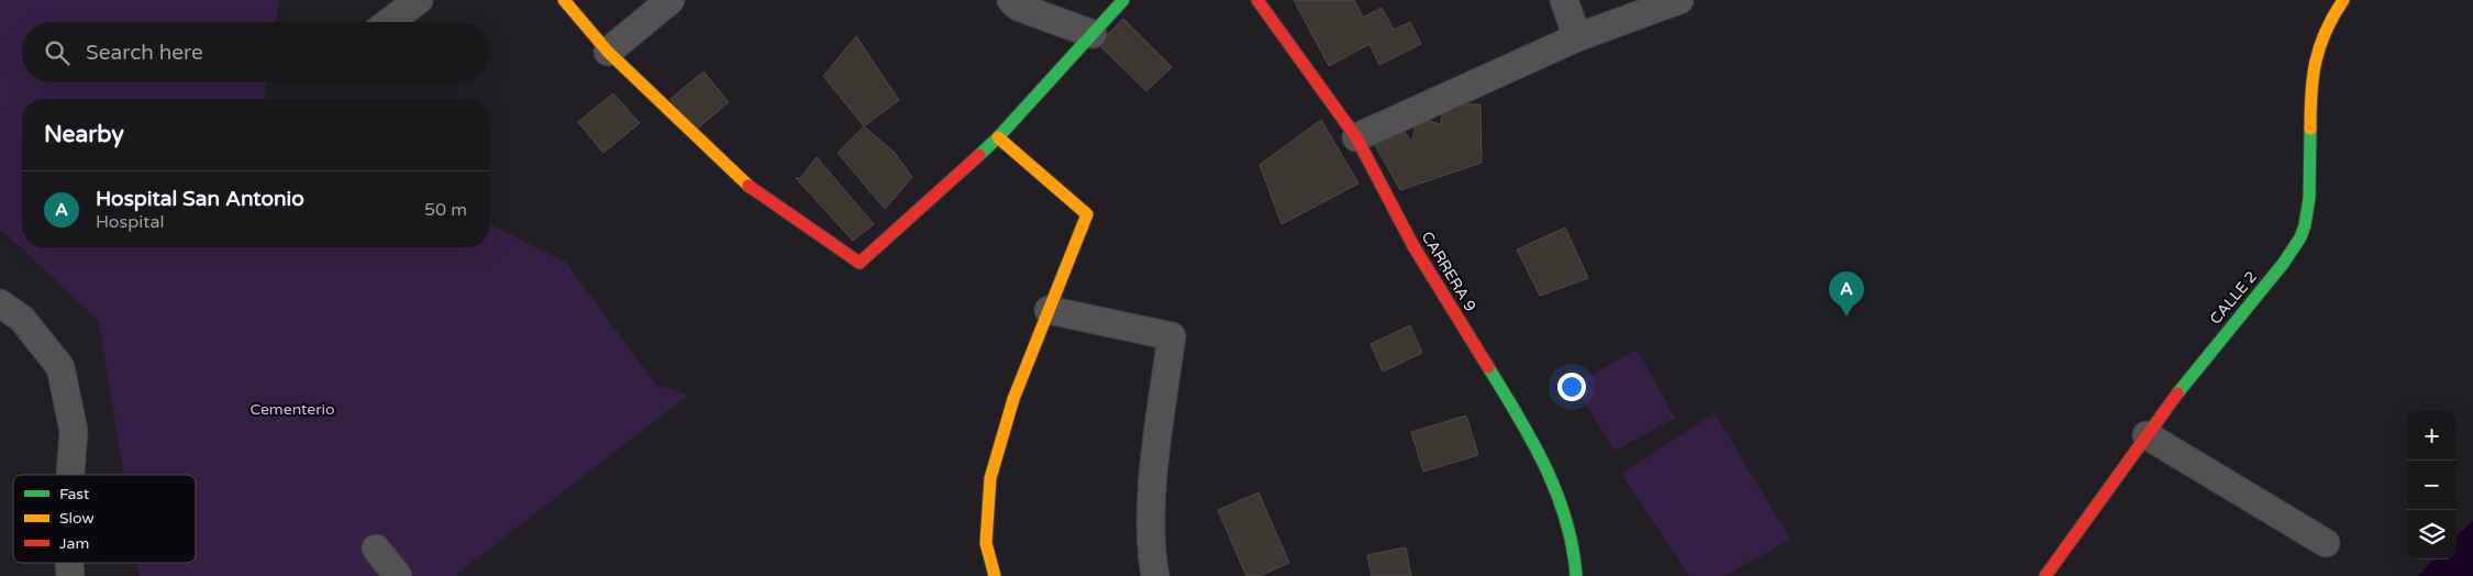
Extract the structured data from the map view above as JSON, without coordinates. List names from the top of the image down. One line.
{"streets":{"street":["CARRERA 9","CALLE 2"]},"parks":["Cementerio"],"legend":["Fast","Slow","Jam"],"page":{"search":"Search here","heading":"Nearby","list":[{"mark":"A","name":"Hospital San Antonio","note":"Hospital","value":"50 m"}],"pins":"A","map_buttons":["+","−"]}}
